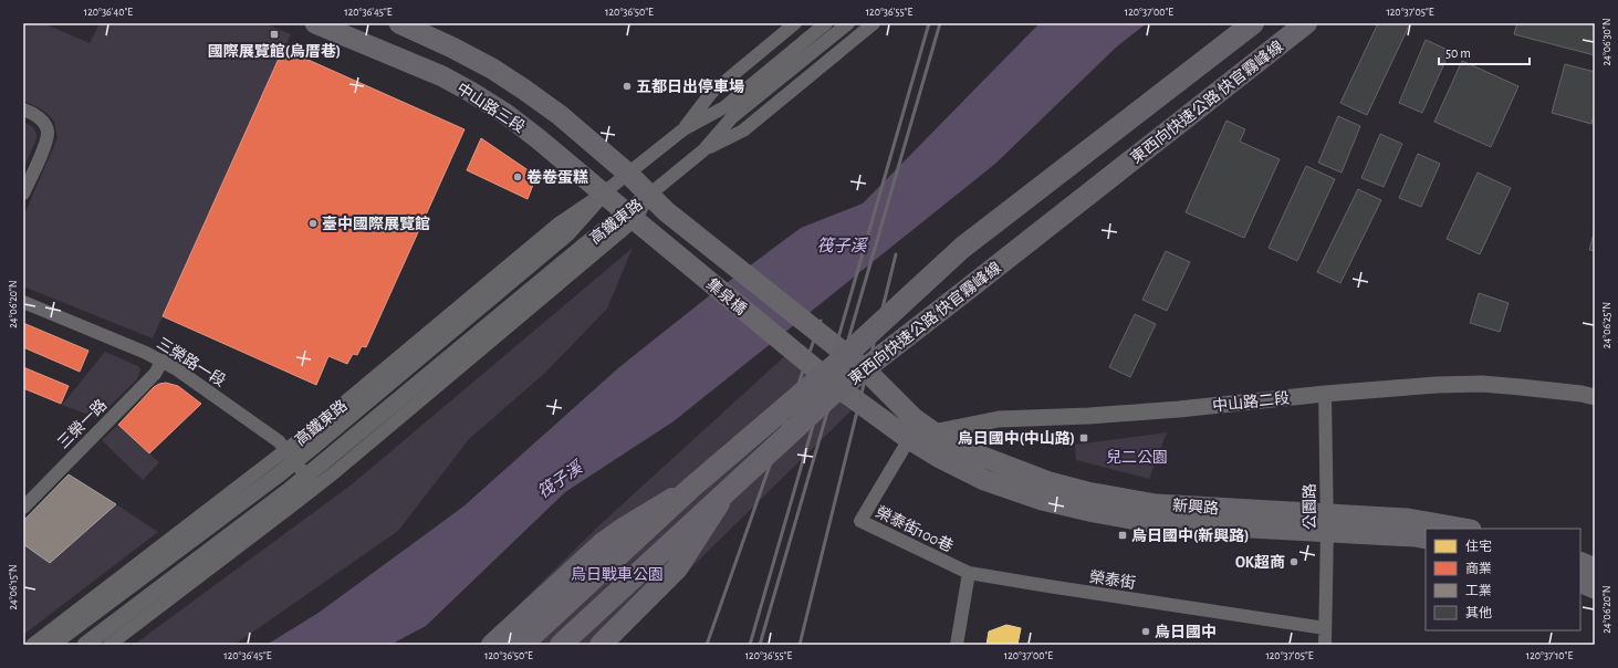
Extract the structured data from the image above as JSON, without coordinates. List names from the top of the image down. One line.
{"streets":{"highway":["東西向快速公路 快官霧峰線"],"main road":["中山路三段","集泉橋","新興路"],"street":["高鐵東路","三榮路一段","中山路二段","三榮一路","公園路","榮泰街100巷","榮泰街"]},"crossings":[["中山路三段","高鐵東路"],["中山路三段","集泉橋"],["高鐵東路","集泉橋"],["高鐵東路","三榮路一段"],["集泉橋","中山路二段"],["集泉橋","新興路"],["三榮路一段","三榮一路"],["中山路二段","新興路"],["中山路二段","公園路"],["中山路二段","榮泰街100巷"],["新興路","公園路"],["新興路","榮泰街100巷"],["公園路","榮泰街"],["榮泰街100巷","榮泰街"]],"water":["筏子溪"],"parks":["兒二公園","烏日戰車公園"],"places":{"transit":["國際展覽館(烏厝巷)","烏日國中(中山路)","烏日國中(新興路)"],"other":["五都日出停車場","卷卷蛋糕","臺中國際展覽館","OK超商","烏日國中"]},"legend":["住宅","商業","工業","其他"],"scale_bar":"50 m","coordinates":["120°36'40\"E","120°36'45\"E","120°36'50\"E","120°36'55\"E","120°37'00\"E","120°37'05\"E","24°06'30\"N","24°06'20\"N","24°06'25\"N","24°06'15\"N","120°37'10\"E"]}
